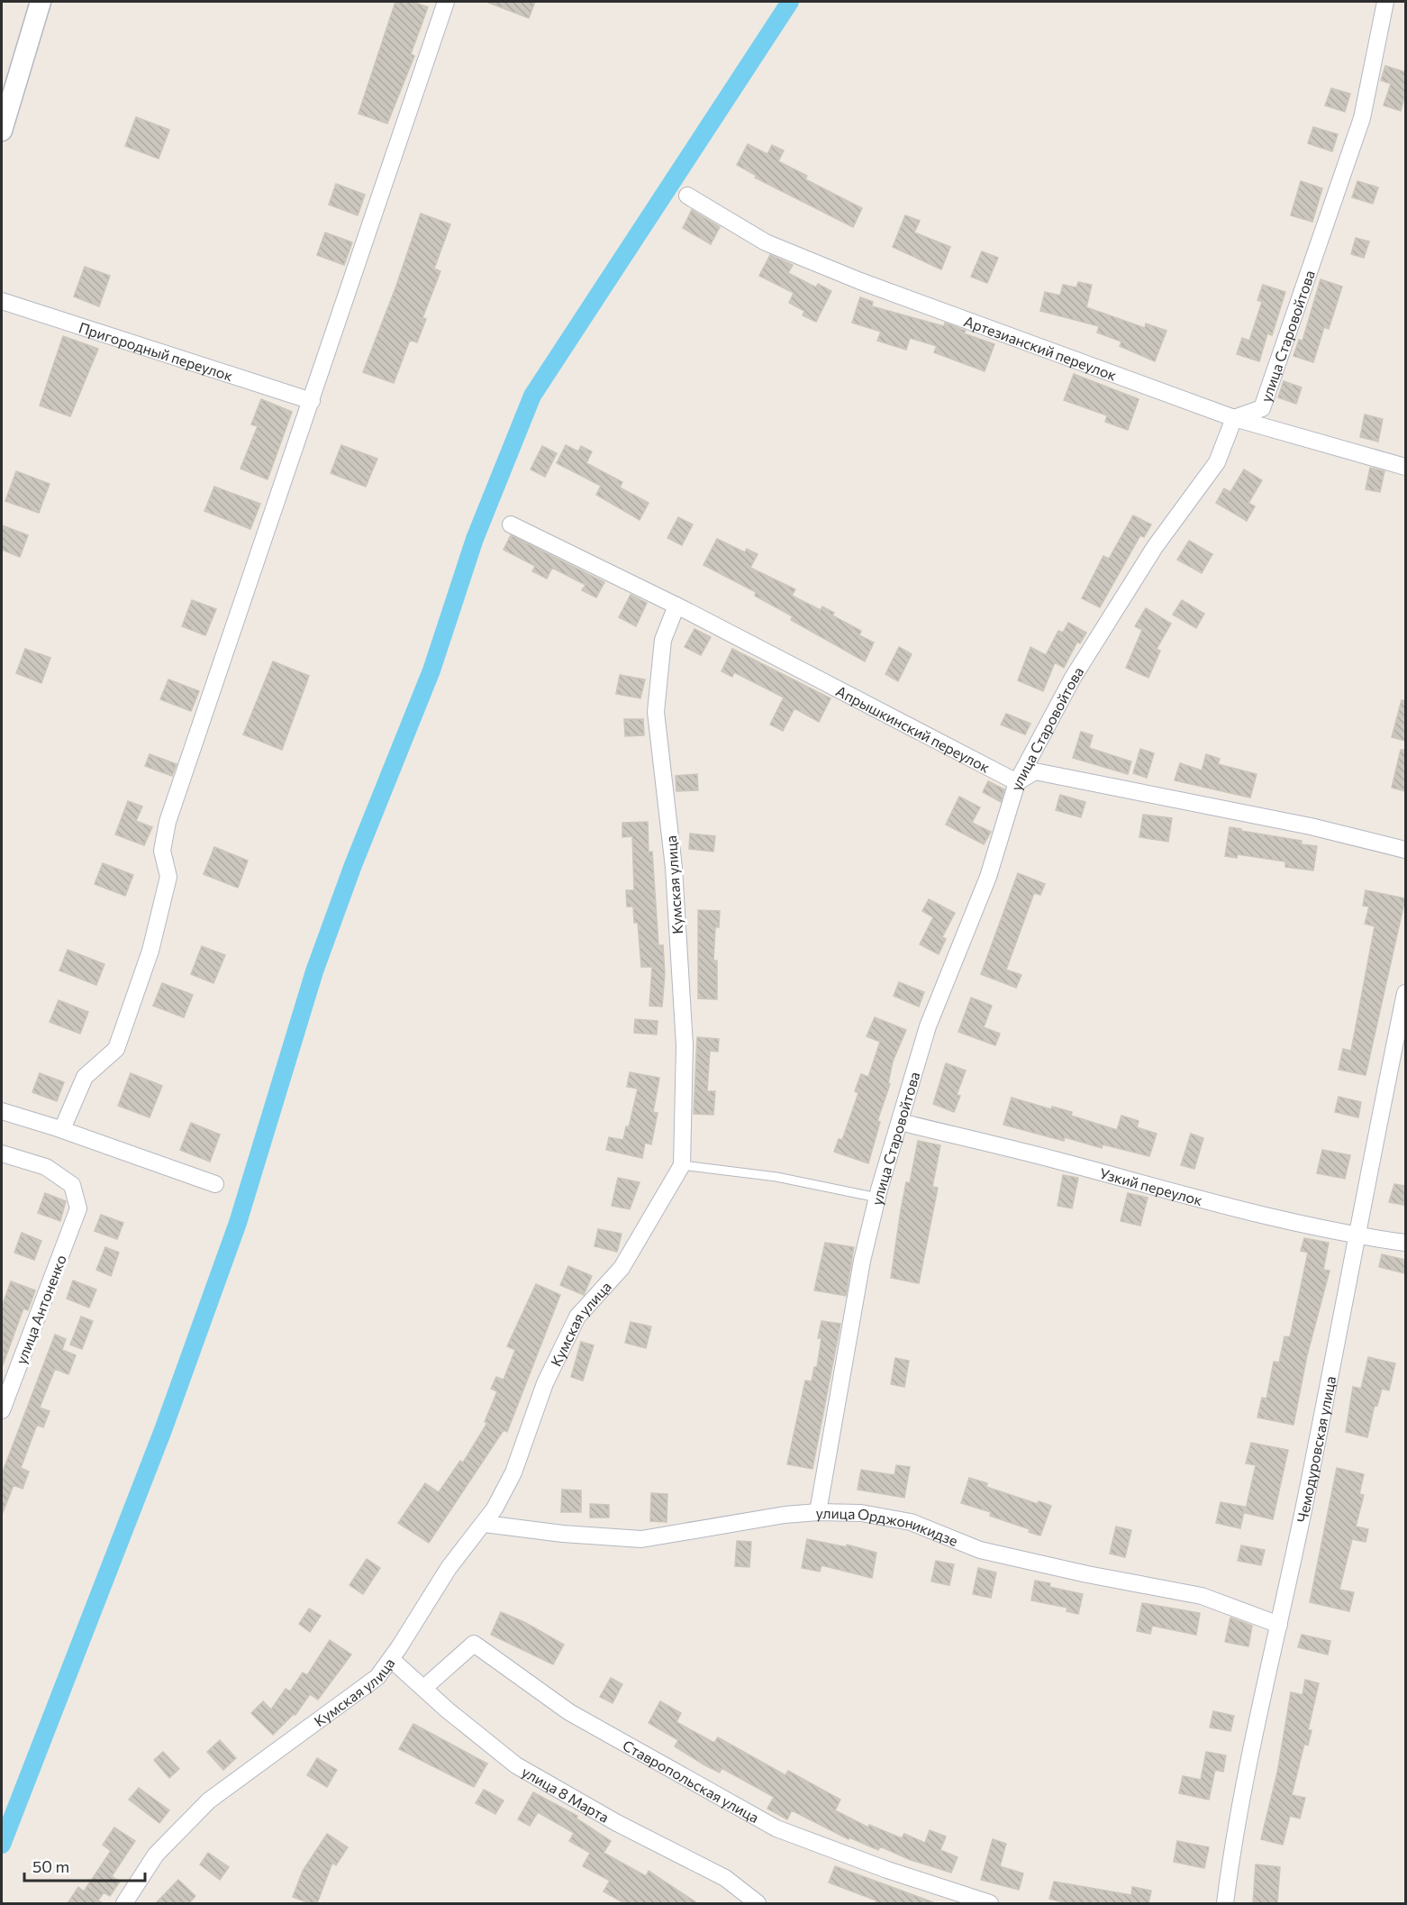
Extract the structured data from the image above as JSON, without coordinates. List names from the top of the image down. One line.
{"streets":{"street":["улица Старовойтова","Артезианский переулок","Пригородный переулок","Апрышкинский переулок","Кумская улица","Узкий переулок","улица Антоненко","Чемодуровская улица","улица Орджоникидзе","Ставропольская улица","улица 8 Марта"]},"crossings":[["улица Старовойтова","Артезианский переулок"],["улица Старовойтова","Апрышкинский переулок"],["улица Старовойтова","Узкий переулок"],["улица Старовойтова","улица Орджоникидзе"],["Апрышкинский переулок","Кумская улица"],["Кумская улица","улица Орджоникидзе"],["Кумская улица","улица 8 Марта"],["Узкий переулок","Чемодуровская улица"],["Чемодуровская улица","улица Орджоникидзе"],["Ставропольская улица","улица 8 Марта"]],"scale_bar":"50 m"}
